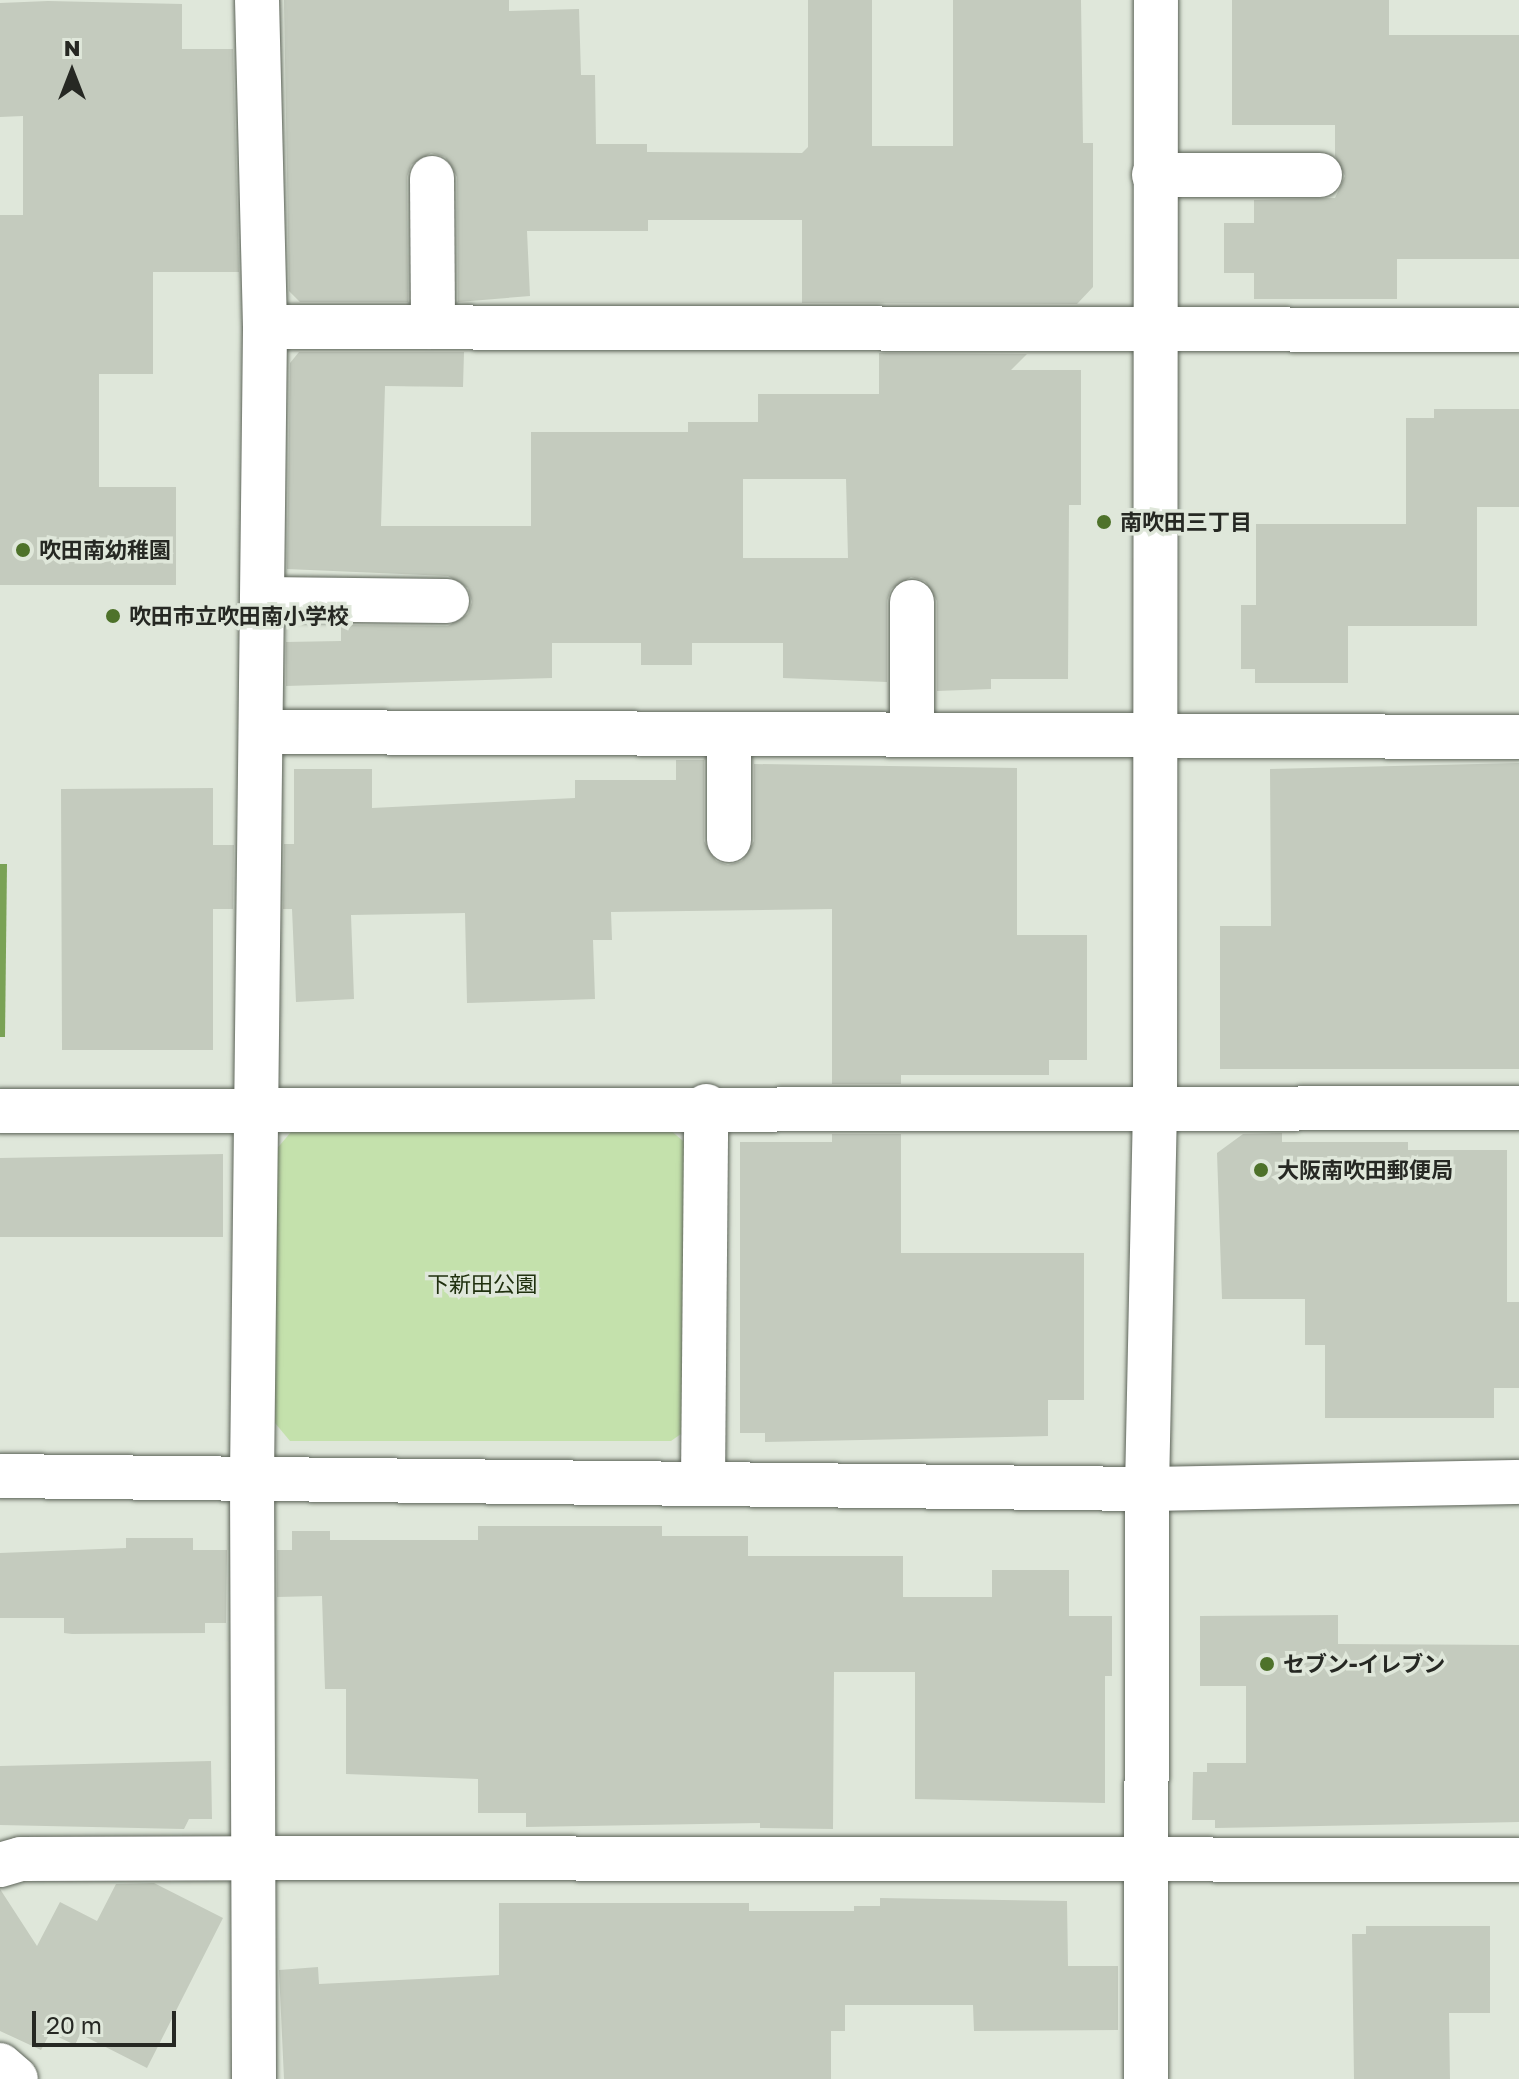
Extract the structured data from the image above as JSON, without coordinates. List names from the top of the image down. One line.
{"parks":["下新田公園"],"places":["南吹田三丁目","吹田南幼稚園","吹田市立吹田南小学校","大阪南吹田郵便局","セブン-イレブン"],"scale_bar":"20 m","north":"top"}
